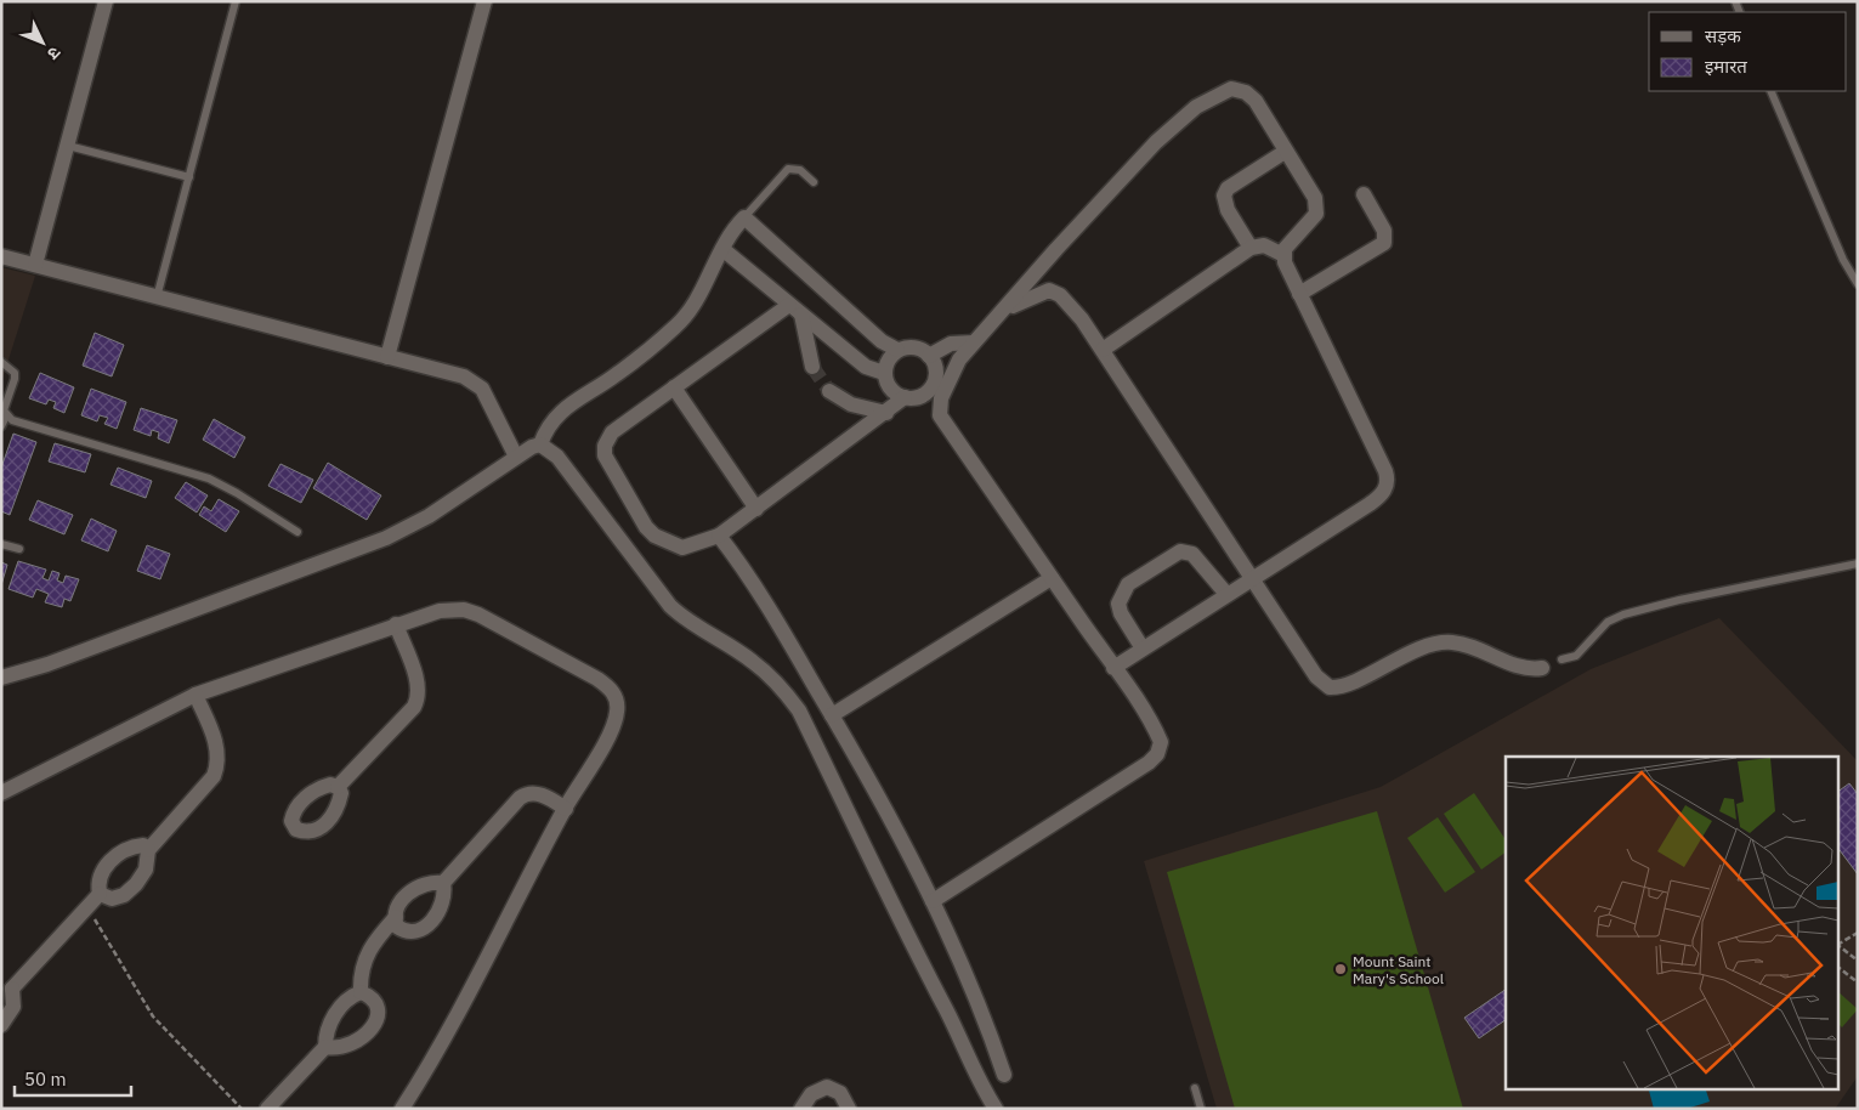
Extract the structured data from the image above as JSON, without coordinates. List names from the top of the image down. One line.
{"places":["Mount Saint Mary's School"],"legend":["सड़क","इमारत"],"scale_bar":"50 m","north":"bottom right"}
